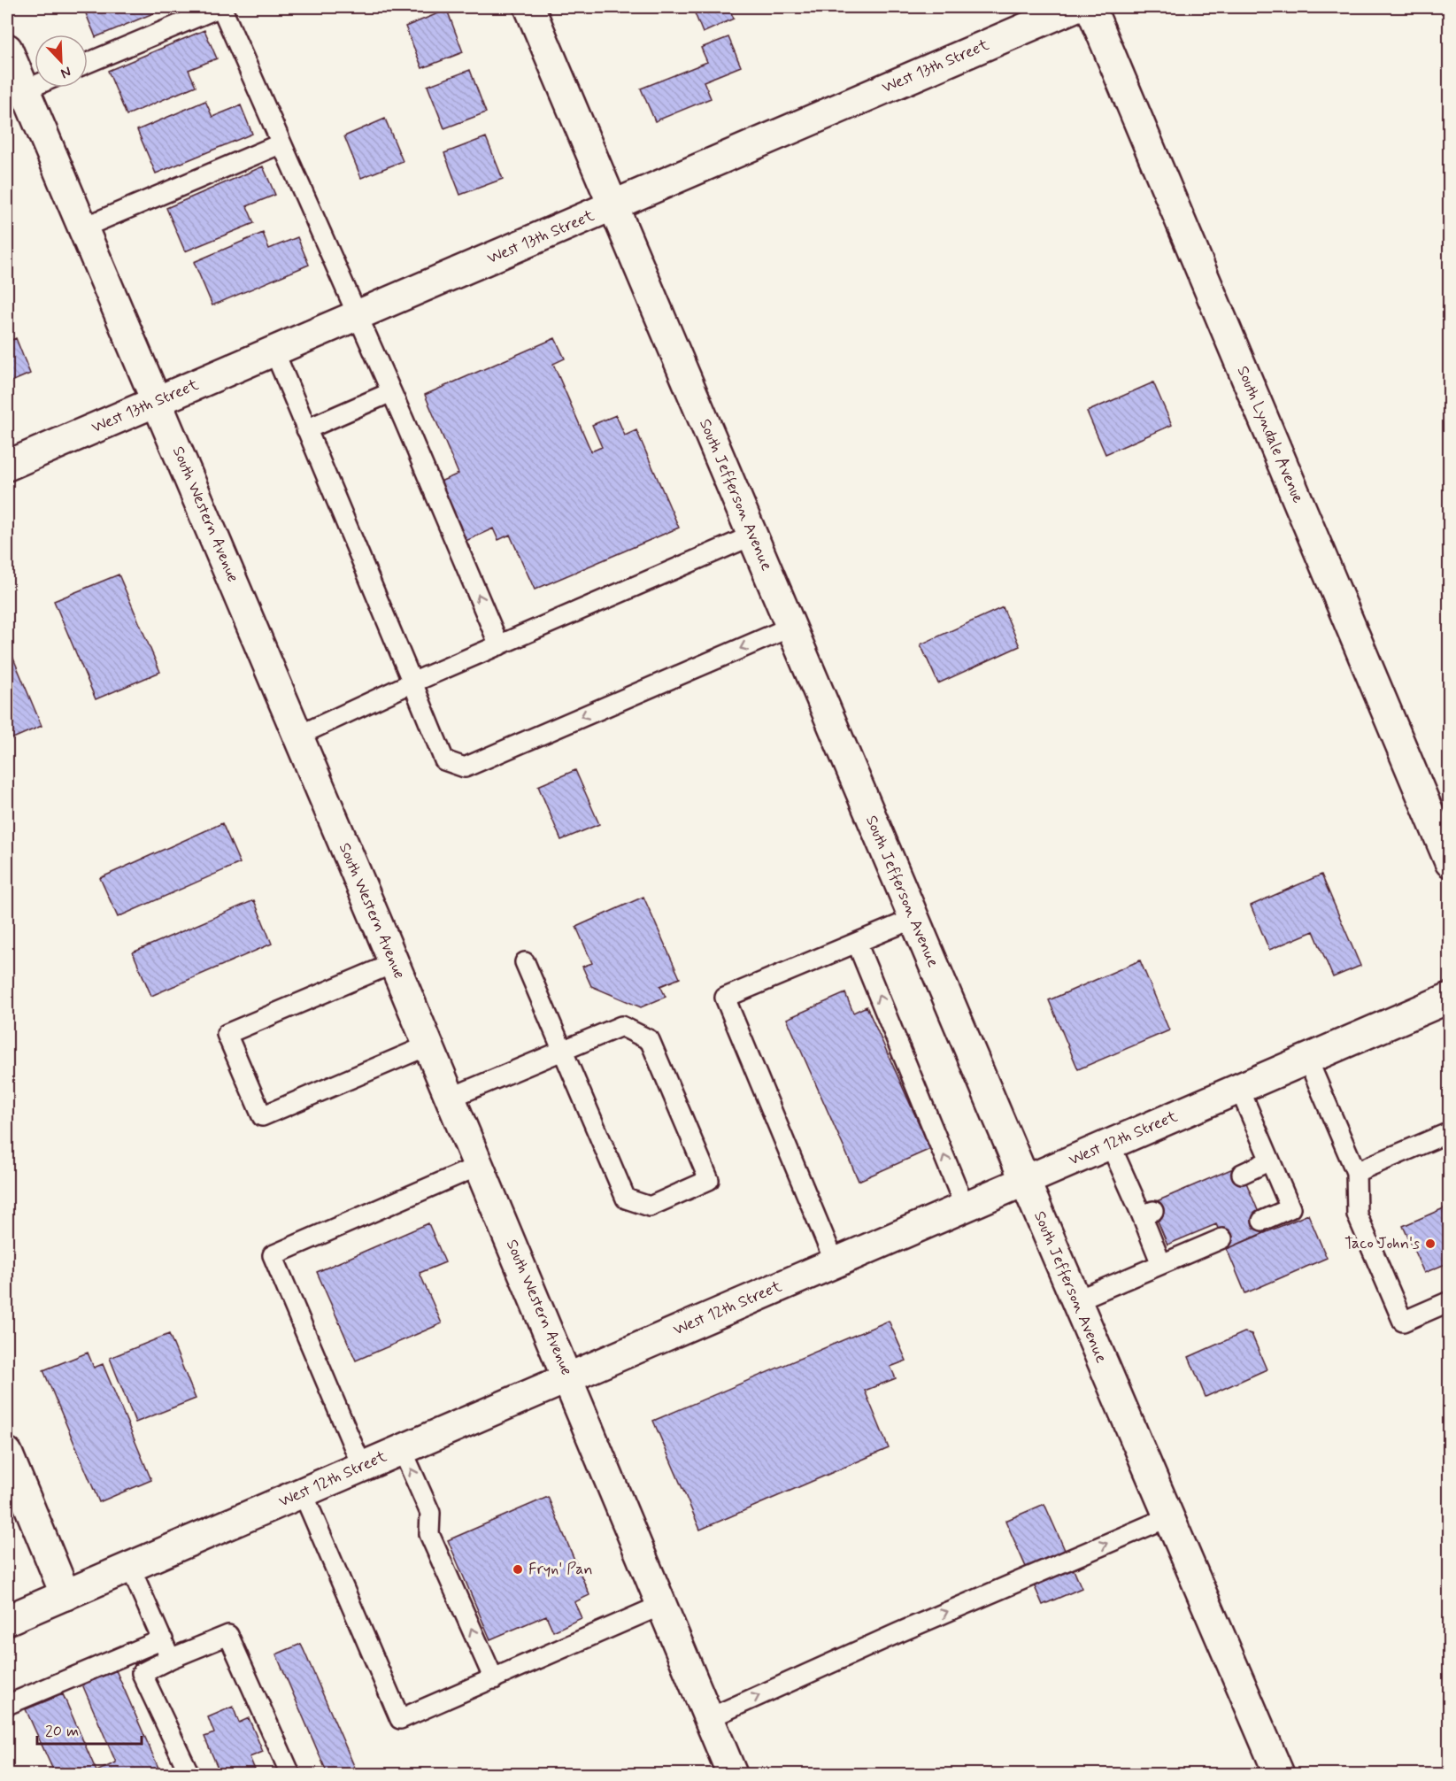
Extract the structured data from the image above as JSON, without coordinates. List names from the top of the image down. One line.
{"streets":{"street":["West 13th Street","South Lyndale Avenue","South Jefferson Avenue","South Western Avenue","West 12th Street"]},"crossings":[["West 13th Street","South Jefferson Avenue"],["West 13th Street","South Western Avenue"],["South Jefferson Avenue","West 12th Street"],["South Western Avenue","West 12th Street"]],"places":["Taco John's","Fryn' Pan"],"scale_bar":"20 m","north":"bottom right"}
